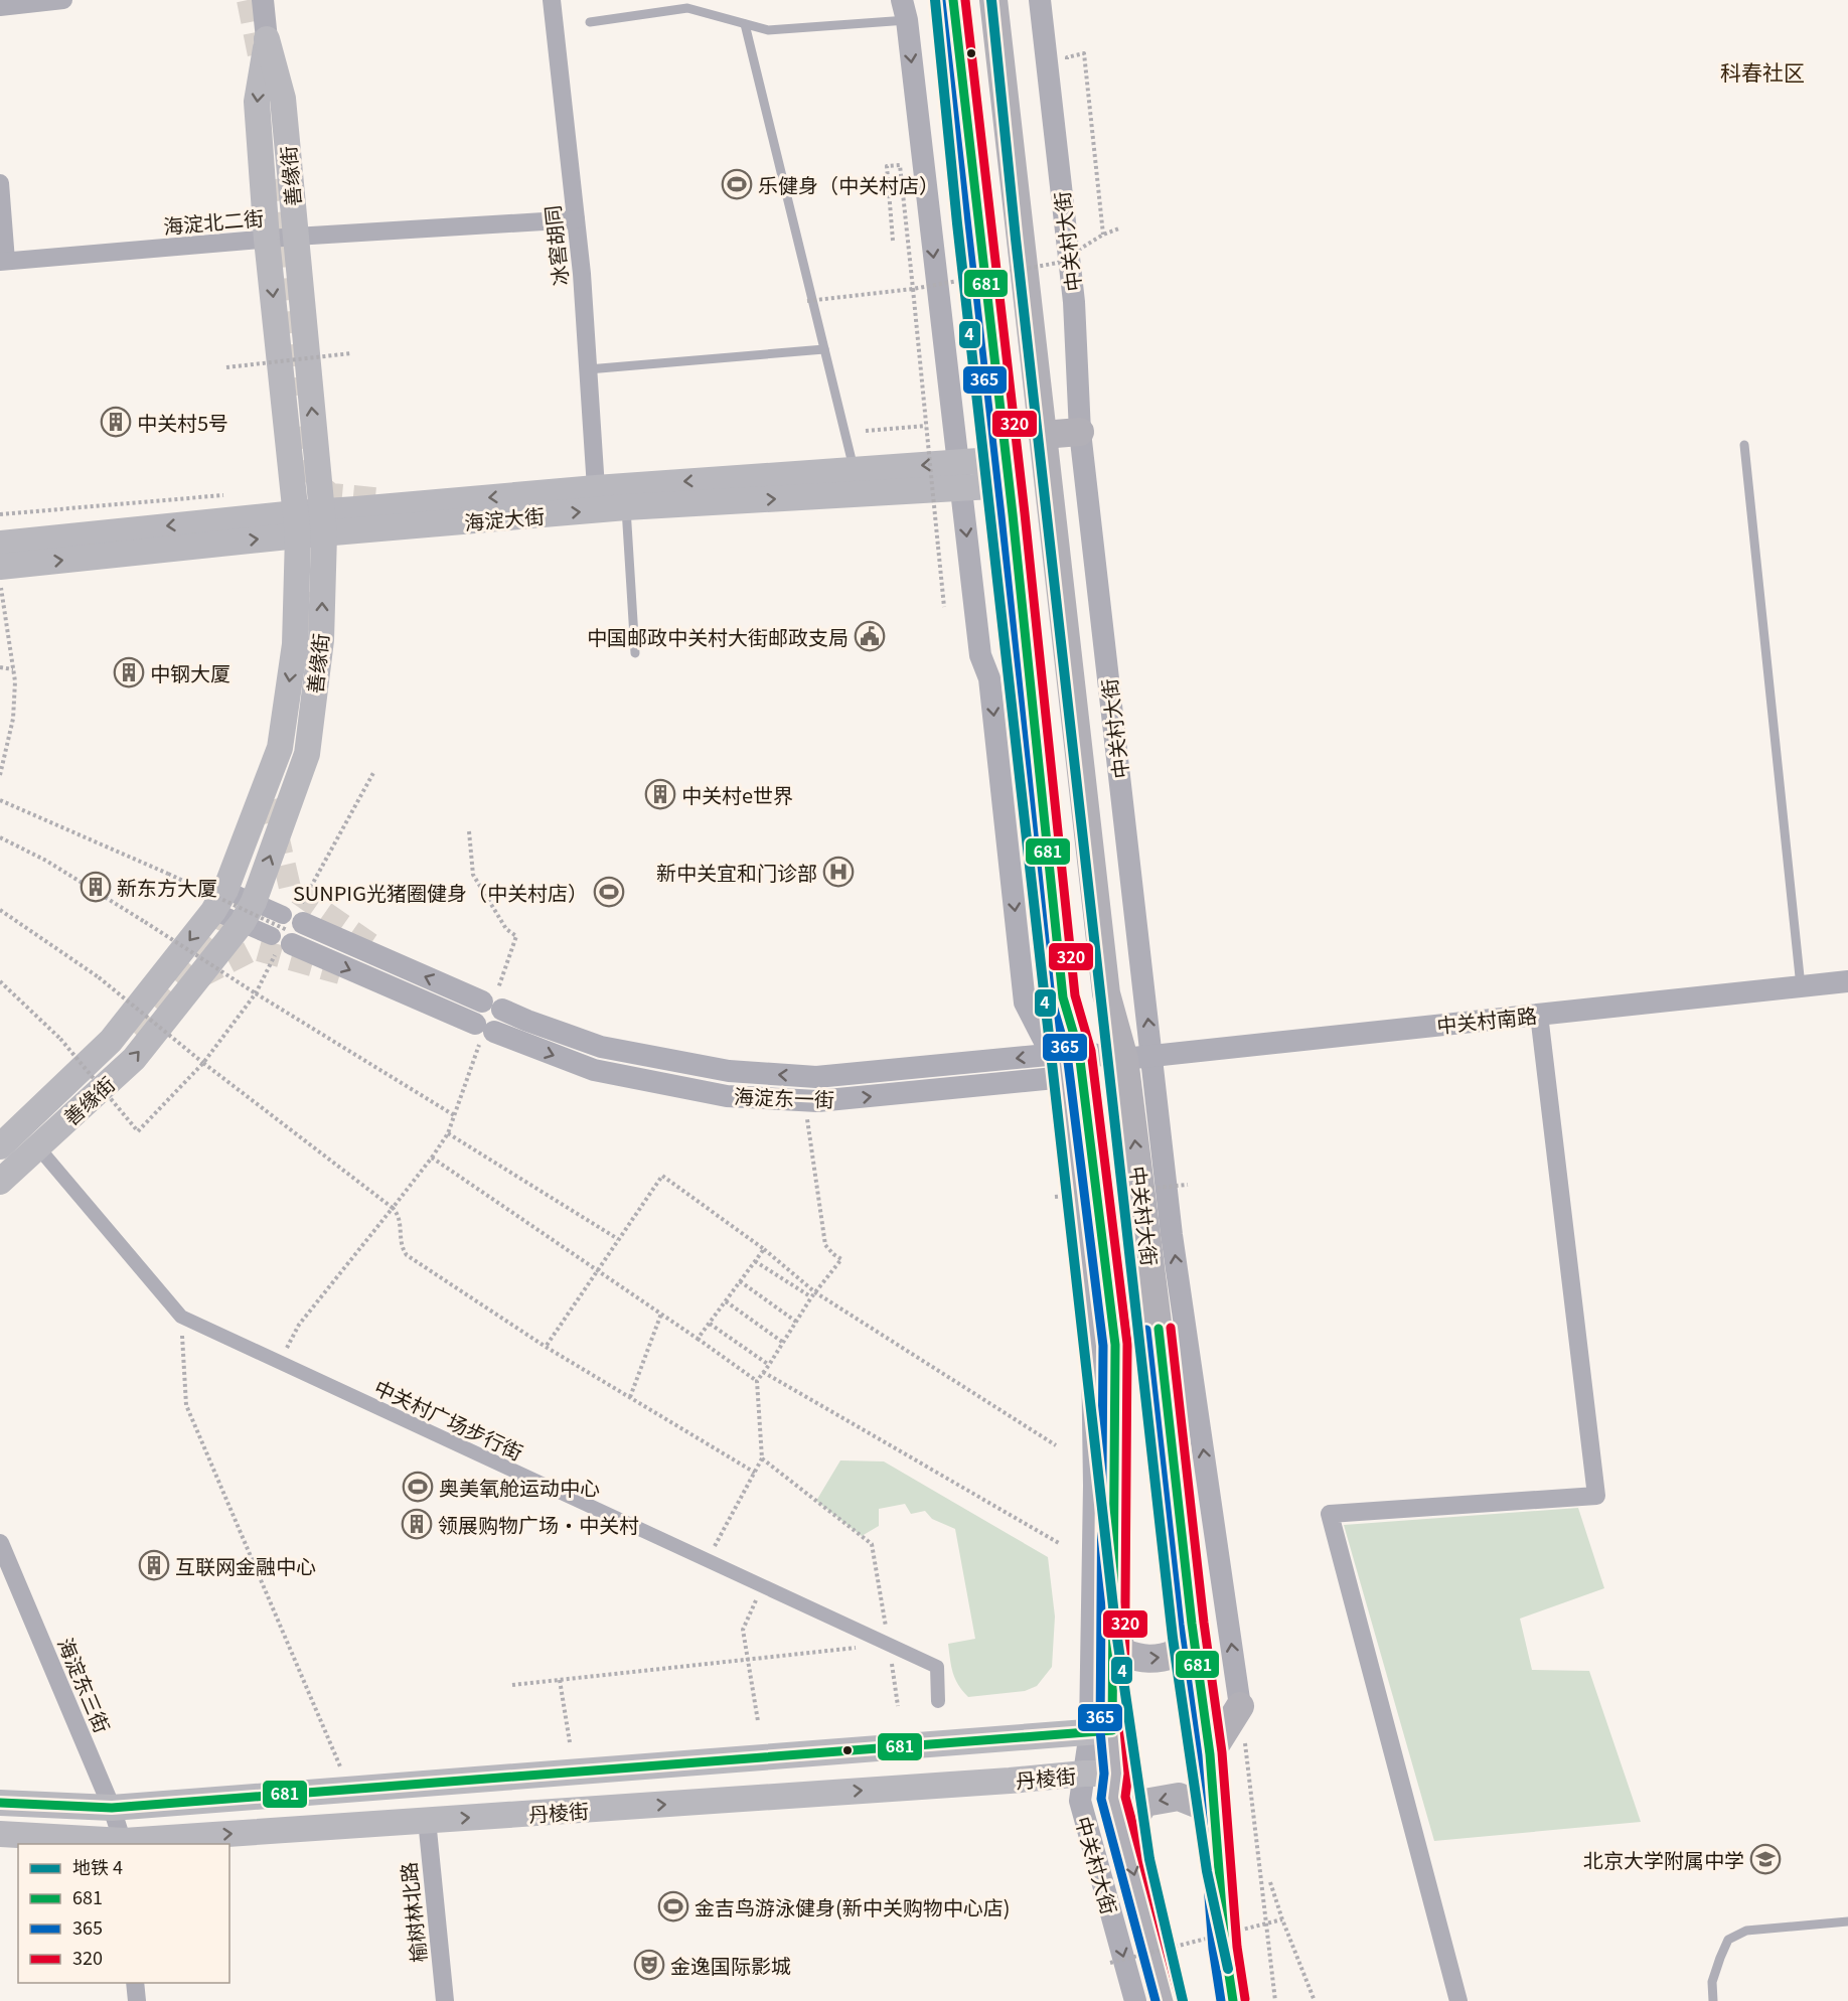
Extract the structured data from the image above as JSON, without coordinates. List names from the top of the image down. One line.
{"streets":{"main road":["善缘街","中关村大街","海淀大街","丹棱街"],"street":["海淀北二街","冰窖胡同","中关村南路","海淀东一街","中关村广场步行街","海淀东三街","榆树林北路"]},"crossings":[["善缘街","海淀北二街"],["善缘街","海淀大街"],["善缘街","海淀东一街"],["善缘街","中关村广场步行街"],["海淀北二街","冰窖胡同"],["中关村大街","海淀大街"],["中关村大街","中关村南路"],["中关村大街","海淀东一街"],["中关村大街","丹棱街"],["冰窖胡同","海淀大街"],["中关村南路","海淀东一街"],["海淀东三街","丹棱街"],["丹棱街","榆树林北路"]],"districts":["科春社区"],"places":{"sports":["乐健身（中关村店）","SUNPIG光猪圈健身（中关村店）","奥美氧舱运动中心","金吉鸟游泳健身(新中关购物中心店)"],"building":["中关村5号","中钢大厦","中关村e世界","新东方大厦","领展购物广场·中关村","互联网金融中心"],"public building":["中国邮政中关村大街邮政支局"],"hospital":["新中关宜和门诊部"],"school or university":["北京大学附属中学"],"theatre":["金逸国际影城"]},"lines":["metro line 4","transit line 681","transit line 320","transit line 365"],"legend":["地铁 4","681","365","320"]}
